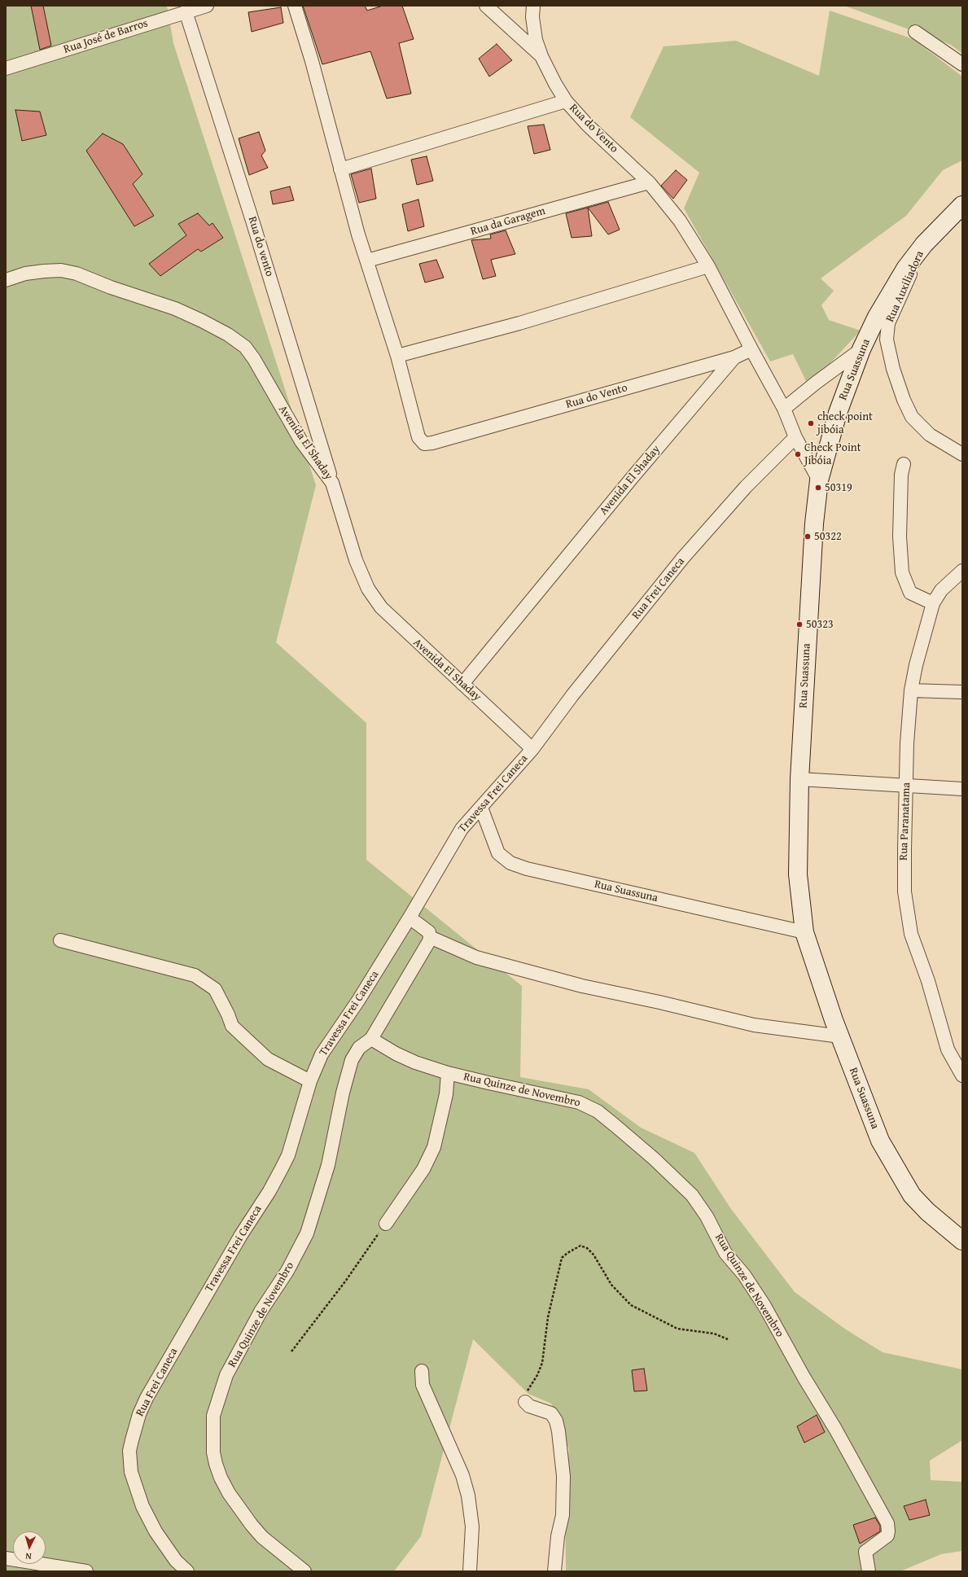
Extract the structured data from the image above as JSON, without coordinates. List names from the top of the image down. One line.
{"streets":{"street":["Rua José de Barros","Rua do Vento","Rua da Garagem","Rua do vento","Rua Auxiliadora","Rua Suassuna","Avenida El Shaday","Rua Frei Caneca","Travessa Frei Caneca","Rua Paranatama","Rua Quinze de Novembro"]},"crossings":[["Rua José de Barros","Rua do vento"],["Rua do Vento","Rua da Garagem"],["Rua do Vento","Rua Suassuna"],["Rua do Vento","Avenida El Shaday"],["Rua do Vento","Rua Frei Caneca"],["Rua do vento","Avenida El Shaday"],["Rua Auxiliadora","Rua Suassuna"],["Rua Suassuna","Travessa Frei Caneca"],["Avenida El Shaday","Rua Frei Caneca"],["Avenida El Shaday","Travessa Frei Caneca"],["Rua Frei Caneca","Travessa Frei Caneca"]],"places":["check point jibóia","Check Point Jibóia","50319","50322","50323"],"north":"bottom"}
